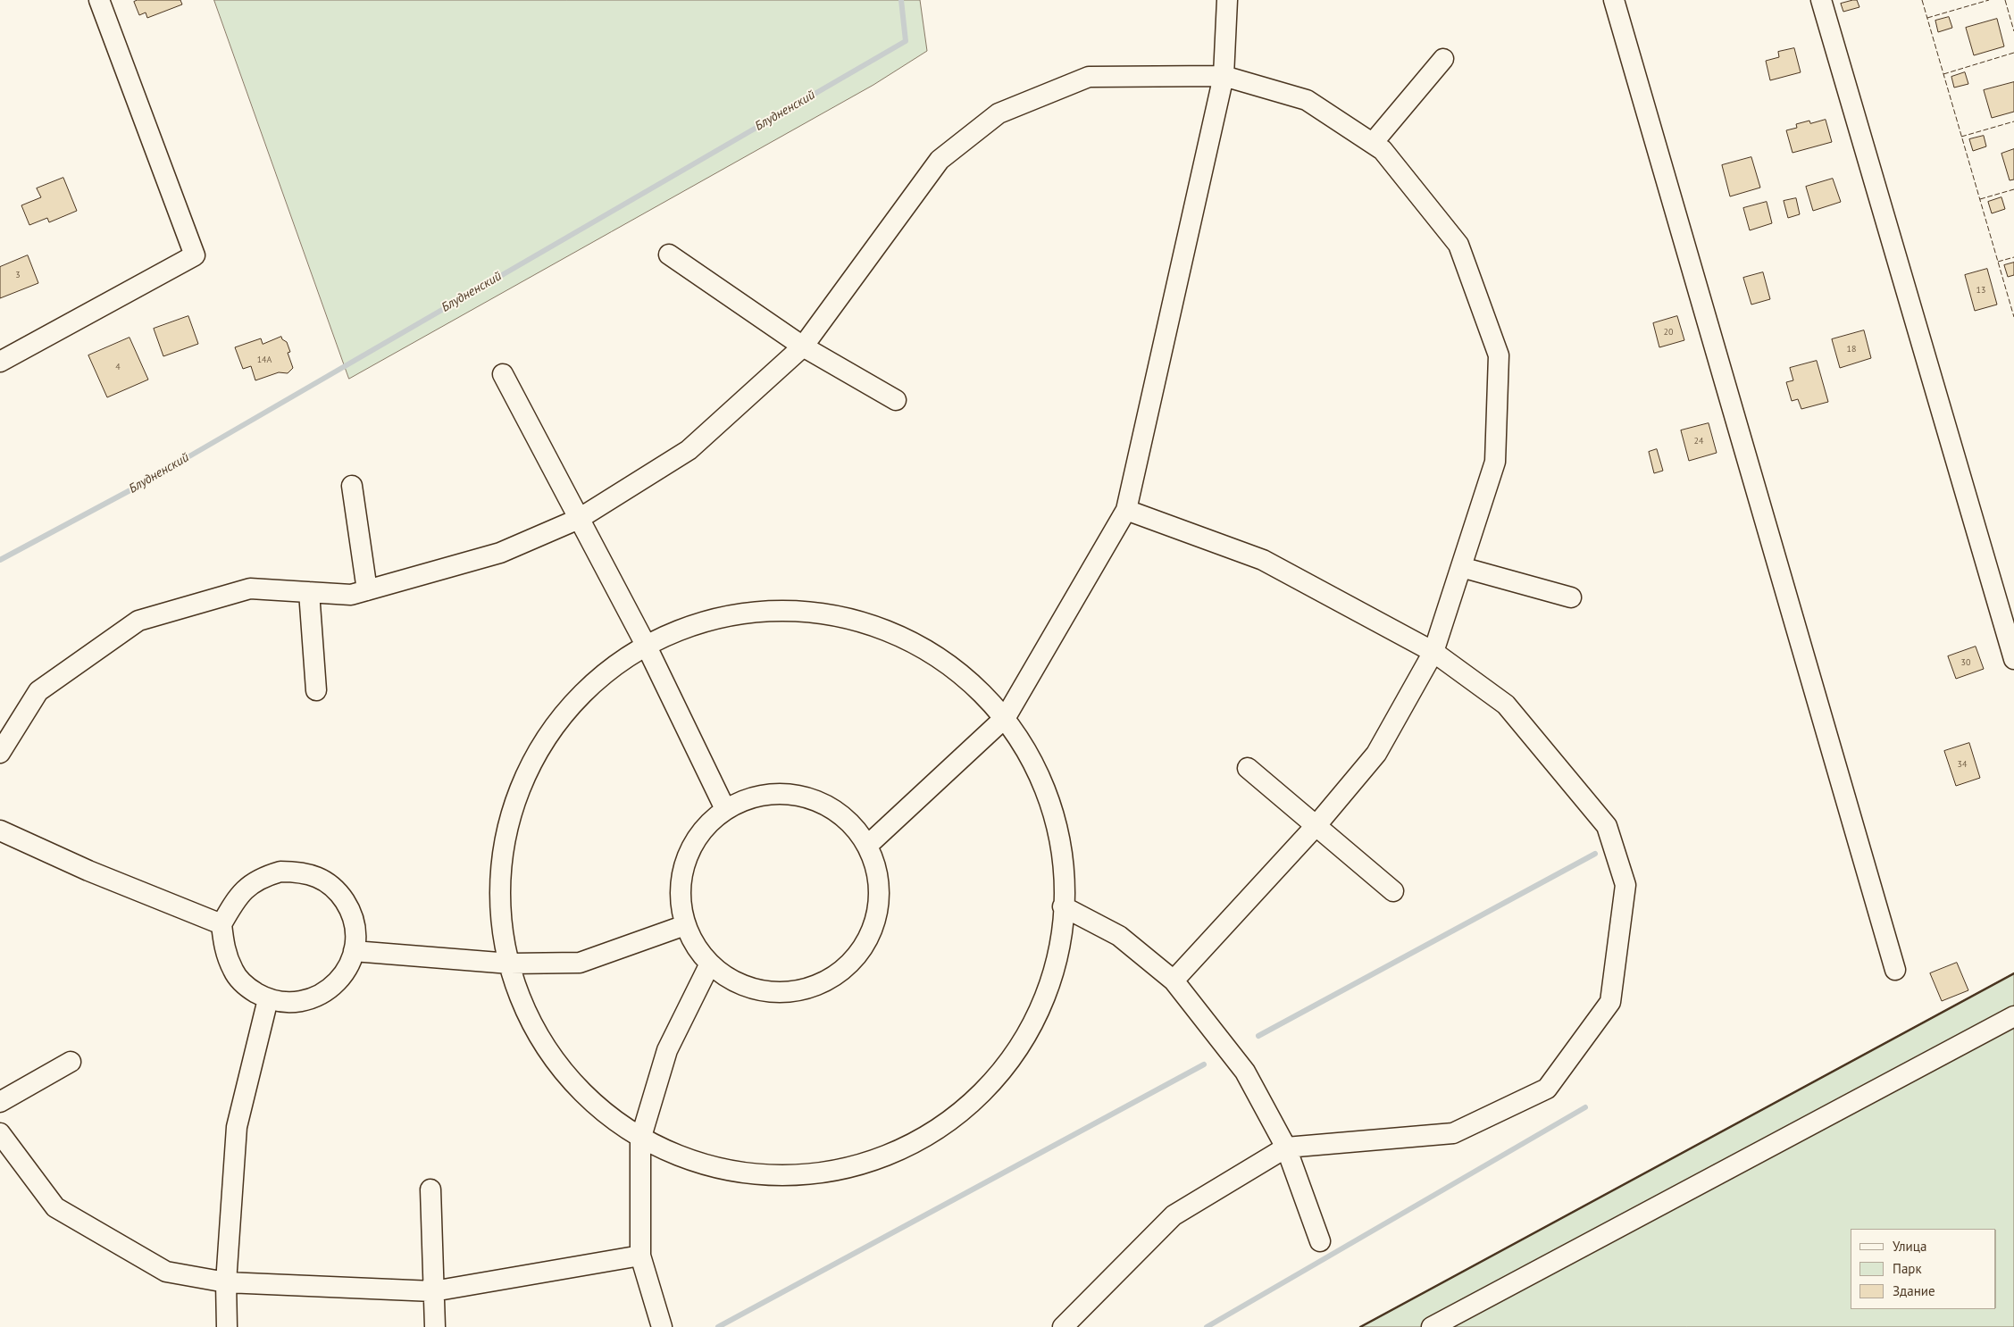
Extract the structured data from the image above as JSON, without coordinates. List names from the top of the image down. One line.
{"water":["Блудненский"],"house_numbers":["3","13","20","18","14А","4","24","30","34"],"legend":["Улица","Парк","Здание"]}
